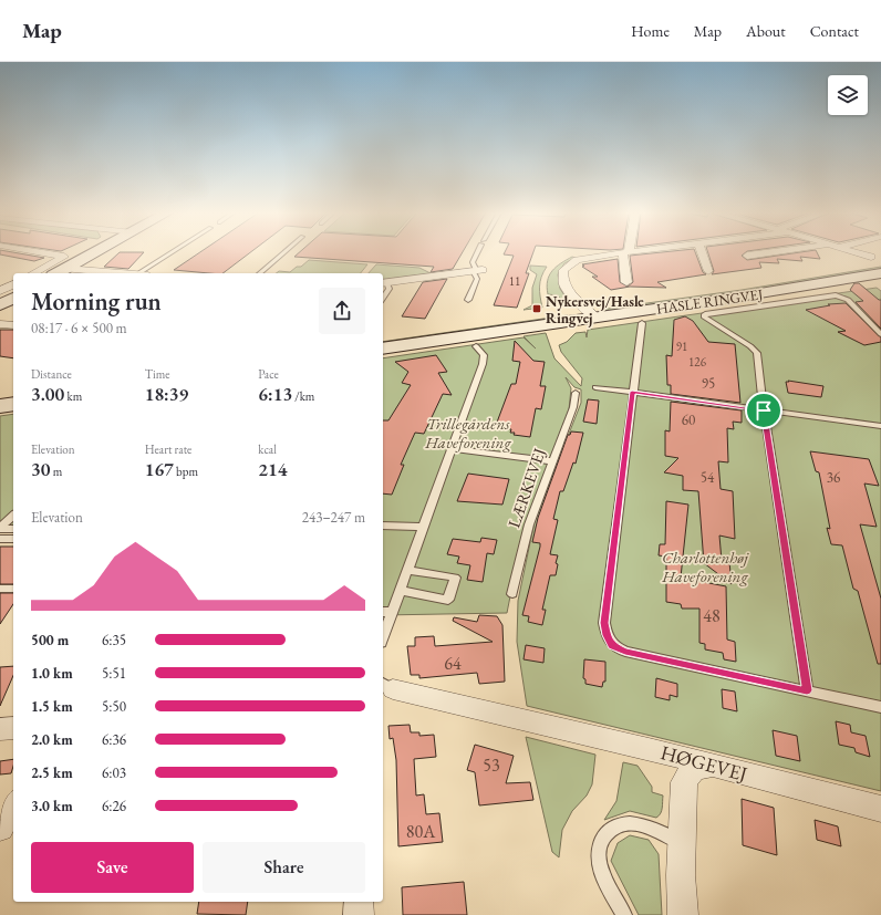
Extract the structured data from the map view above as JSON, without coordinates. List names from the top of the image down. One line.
{"streets":{"main road":["HASLE RINGVEJ"],"street":["HØGEVEJ"],"lane":["LÆRKEVEJ"]},"parks":["Trillegårdens Haveforening","Charlottenhøj Haveforening"],"places":{"transit":["Nykersvej/Hasle Ringvej"]},"house_numbers":["11","91","126","95","60","54","36","48","64","53","80A"],"page":{"header":"Map","nav":["Home","Map","About","Contact"],"heading":["Morning run","08:17 · 6 × 500 m"],"stats":[["Distance","3.00 km"],["Time","18:39"],["Pace","6:13 /km"],["Elevation","30 m"],["Heart rate","167 bpm"],["kcal","214"]],"chart":["Elevation","243–247 m"],"list":[{"name":"500 m","note":"6:35"},{"name":"1.0 km","note":"5:51"},{"name":"1.5 km","note":"5:50"},{"name":"2.0 km","note":"6:36"},{"name":"2.5 km","note":"6:03"},{"name":"3.0 km","note":"6:26"}],"buttons":["Save","Share"]}}
